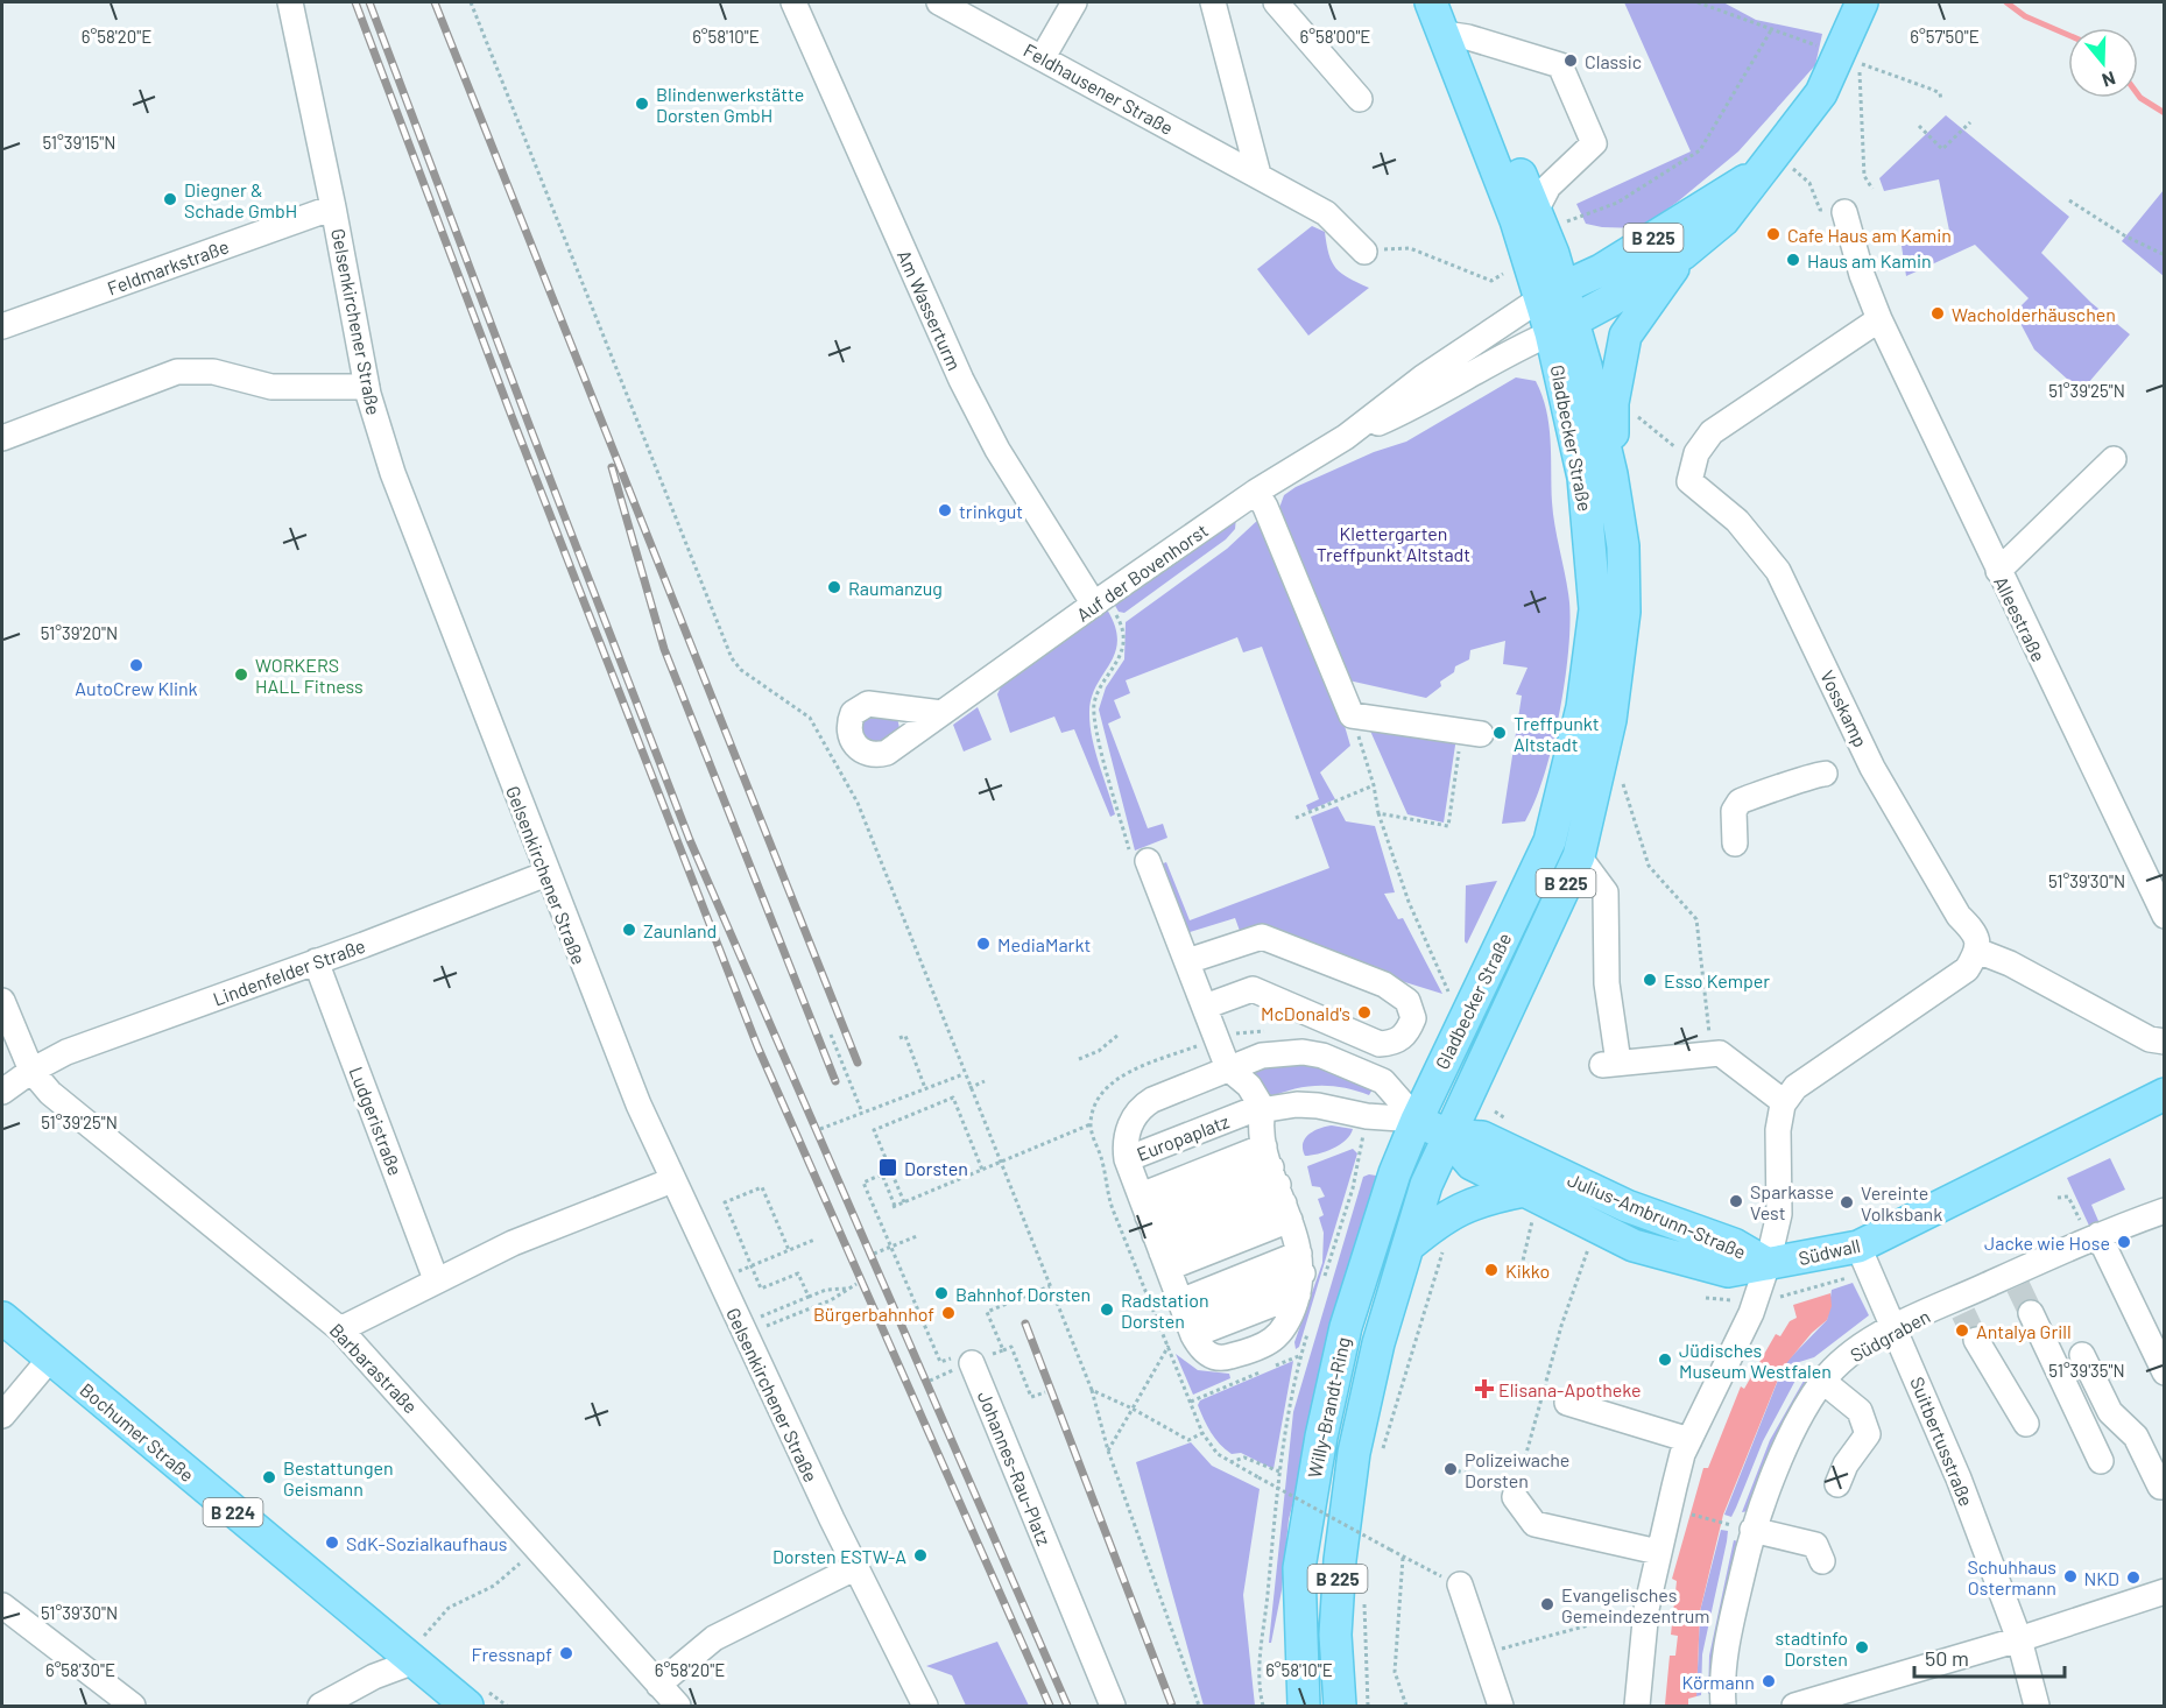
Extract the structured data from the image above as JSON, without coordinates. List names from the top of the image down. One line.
{"streets":{"main road":["B 225","Gladbecker Straße","Julius-Ambrunn-Straße","Südwall","Willy-Brandt-Ring","Bochumer Straße","B 224"],"street":["Feldhausener Straße","Feldmarkstraße","Am Wasserturm","Gelsenkirchener Straße","Auf der Bovenhorst","Alleestraße","Vosskamp","Lindenfelder Straße","Ludgeristraße","Europaplatz","Südgraben","Barbarastraße","Suitbertusstraße","Johannes-Rau-Platz"]},"crossings":[["B 225","Gladbecker Straße"],["B 225","Auf der Bovenhorst"],["Feldmarkstraße","Gelsenkirchener Straße"],["Am Wasserturm","Auf der Bovenhorst"],["Gelsenkirchener Straße","Lindenfelder Straße"],["Gladbecker Straße","Auf der Bovenhorst"],["Gladbecker Straße","Europaplatz"],["Gladbecker Straße","Julius-Ambrunn-Straße"],["Gladbecker Straße","Willy-Brandt-Ring"],["Lindenfelder Straße","Ludgeristraße"],["Lindenfelder Straße","Barbarastraße"],["Europaplatz","Willy-Brandt-Ring"],["Julius-Ambrunn-Straße","Südwall"],["Julius-Ambrunn-Straße","Willy-Brandt-Ring"],["Südwall","Suitbertusstraße"],["Südgraben","Suitbertusstraße"]],"parks":["Klettergarten Treffpunkt Altstadt"],"places":{"other":["Classic","Blindenwerkstätte Dorsten GmbH","Diegner & Schade GmbH","Cafe Haus am Kamin","Haus am Kamin","Wacholderhäuschen","trinkgut","Raumanzug","AutoCrew Klink","WORKERS HALL Fitness","Treffpunkt Altstadt","Zaunland","MediaMarkt","Esso Kemper","McDonald's","Sparkasse Vest","Vereinte Volksbank","Jacke wie Hose","Kikko","Bahnhof Dorsten","Radstation Dorsten","Bürgerbahnhof","Antalya Grill","Jüdisches Museum Westfalen","Polizeiwache Dorsten","Bestattungen Geismann","SdK-Sozialkaufhaus","Dorsten ESTW-A","Schuhhaus Ostermann","NKD","Evangelisches Gemeindezentrum","stadtinfo Dorsten","Fressnapf","Körmann"],"transit":["Dorsten"],"health":["Elisana-Apotheke"]},"scale_bar":"50 m","north":"bottom","coordinates":["6°58'20\"E","6°58'10\"E","6°58'00\"E","6°57'50\"E","51°39'15\"N","51°39'25\"N","51°39'20\"N","51°39'30\"N","51°39'35\"N","6°58'30\"E"]}
